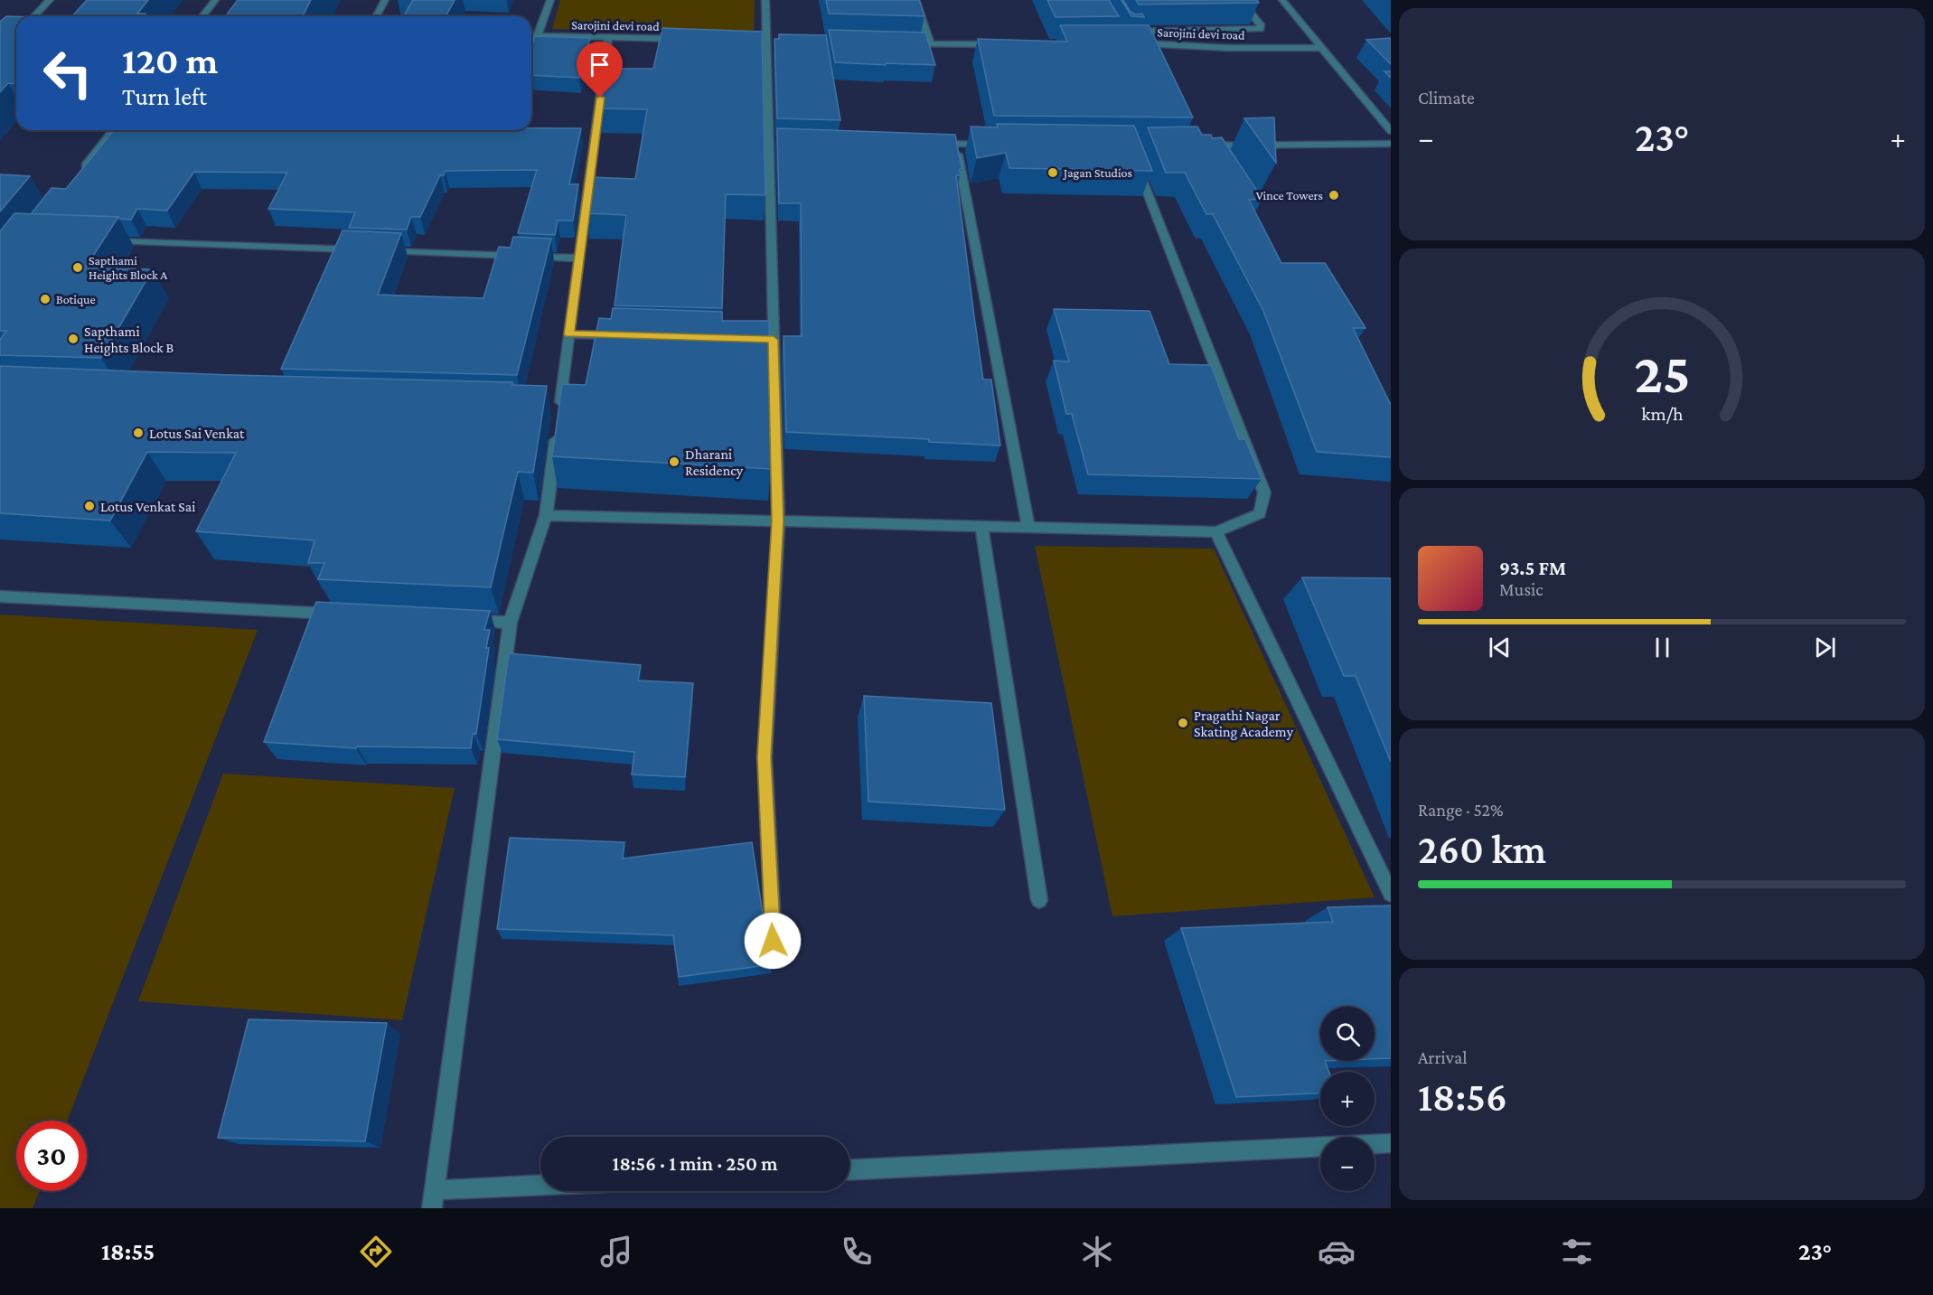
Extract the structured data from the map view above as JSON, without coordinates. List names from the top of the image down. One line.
{"streets":{"street":["Sarojini devi road"]},"places":["Jagan Studios","Vince Towers","Sapthami Heights Block A","Botique","Sapthami Heights Block B","Lotus Sai Venkat","Dharani Residency","Lotus Venkat Sai","Pragathi Nagar Skating Academy"],"page":{"tile":["Climate",["Range · 52%","260 km"],["Arrival","18:56"]],"turn":["120 m","Turn left"],"heat":["−","23°","+"],"song":["93.5 FM","Music"],"map_buttons":["+","−"],"limit":"30","trip":"18:56 · 1 min · 250 m","tabs":["18:55","23°"],"gauge":["25","km/h"]}}
